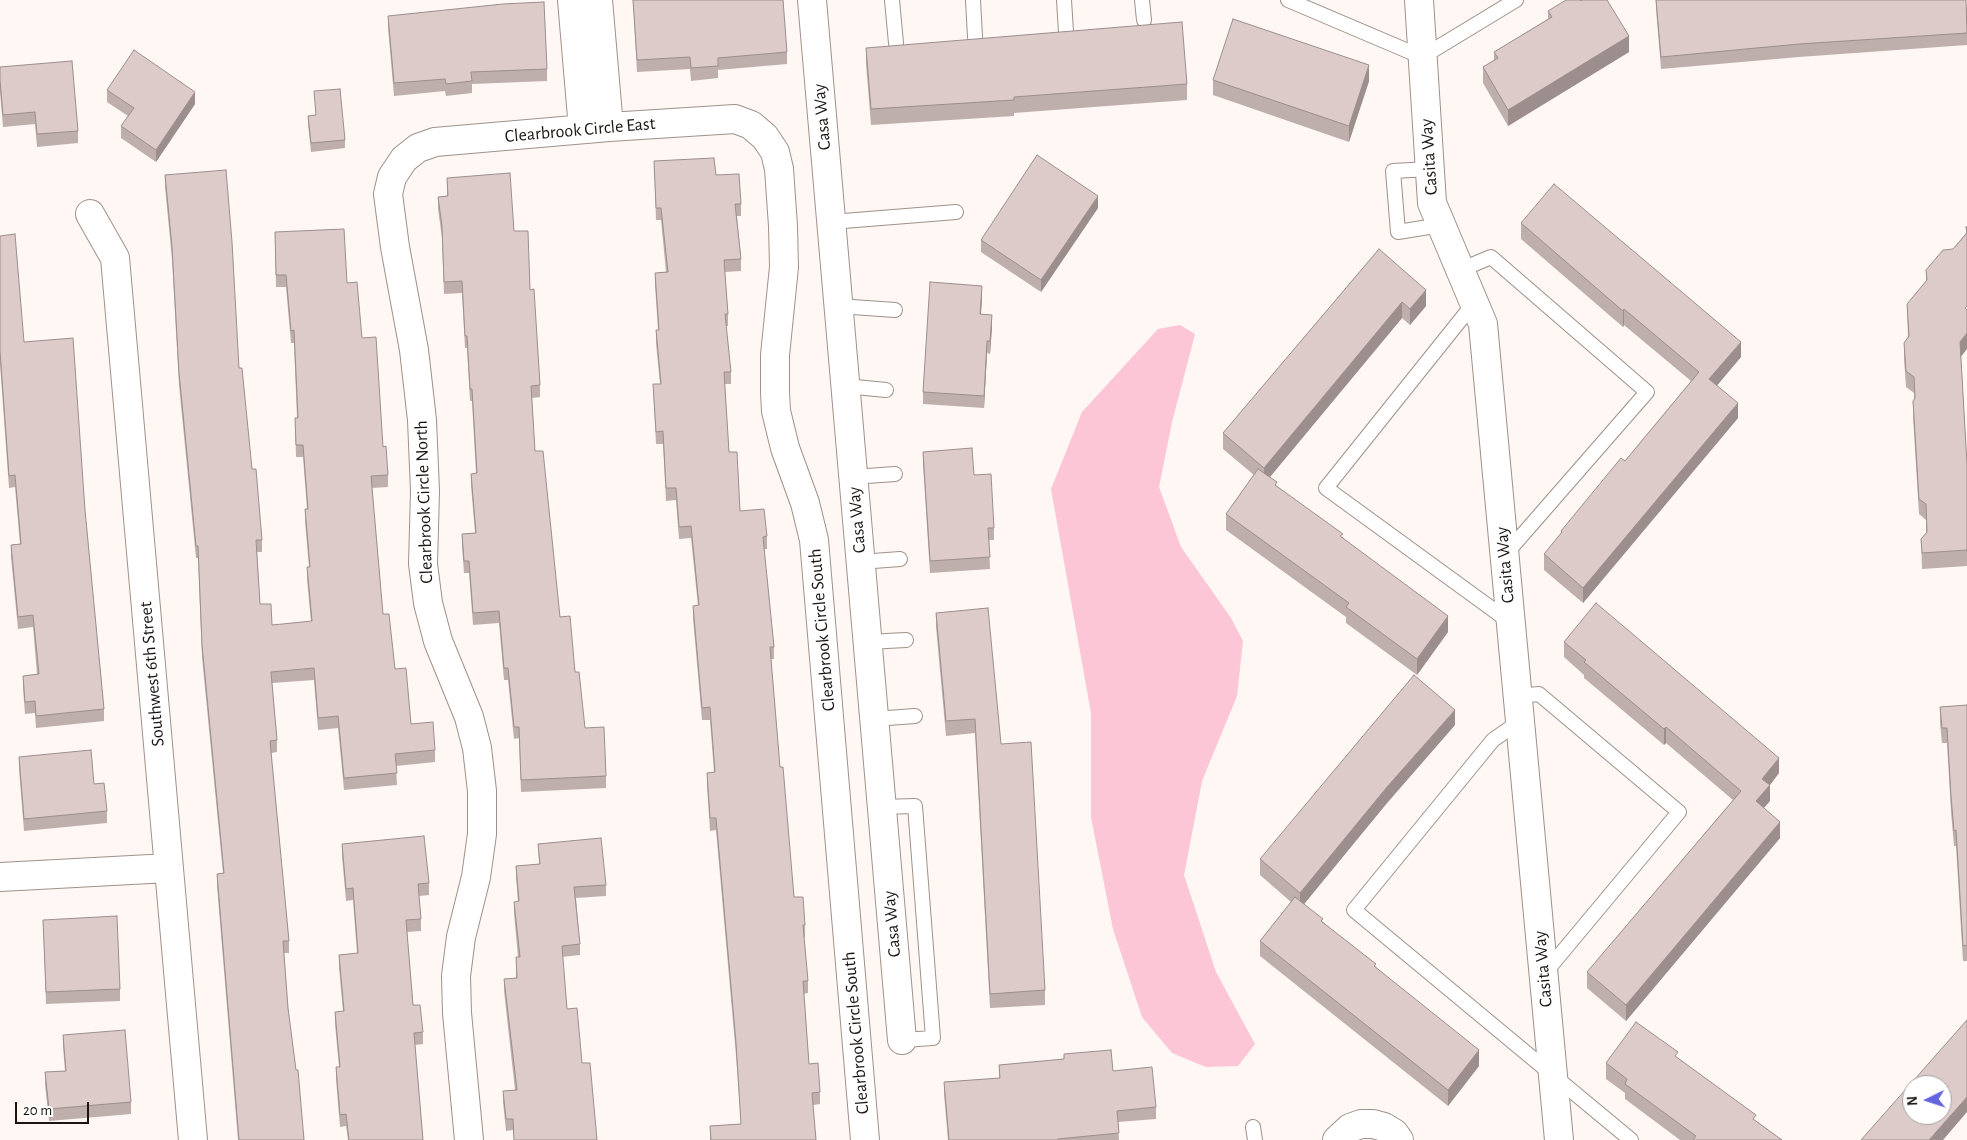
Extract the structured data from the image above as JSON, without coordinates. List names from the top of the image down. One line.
{"streets":{"street":["Casa Way","Clearbrook Circle East","Casita Way","Clearbrook Circle North","Clearbrook Circle South","Southwest 6th Street"]},"crossings":[["Clearbrook Circle East","Clearbrook Circle North"],["Clearbrook Circle East","Clearbrook Circle South"]],"scale_bar":"20 m","north":"left"}
